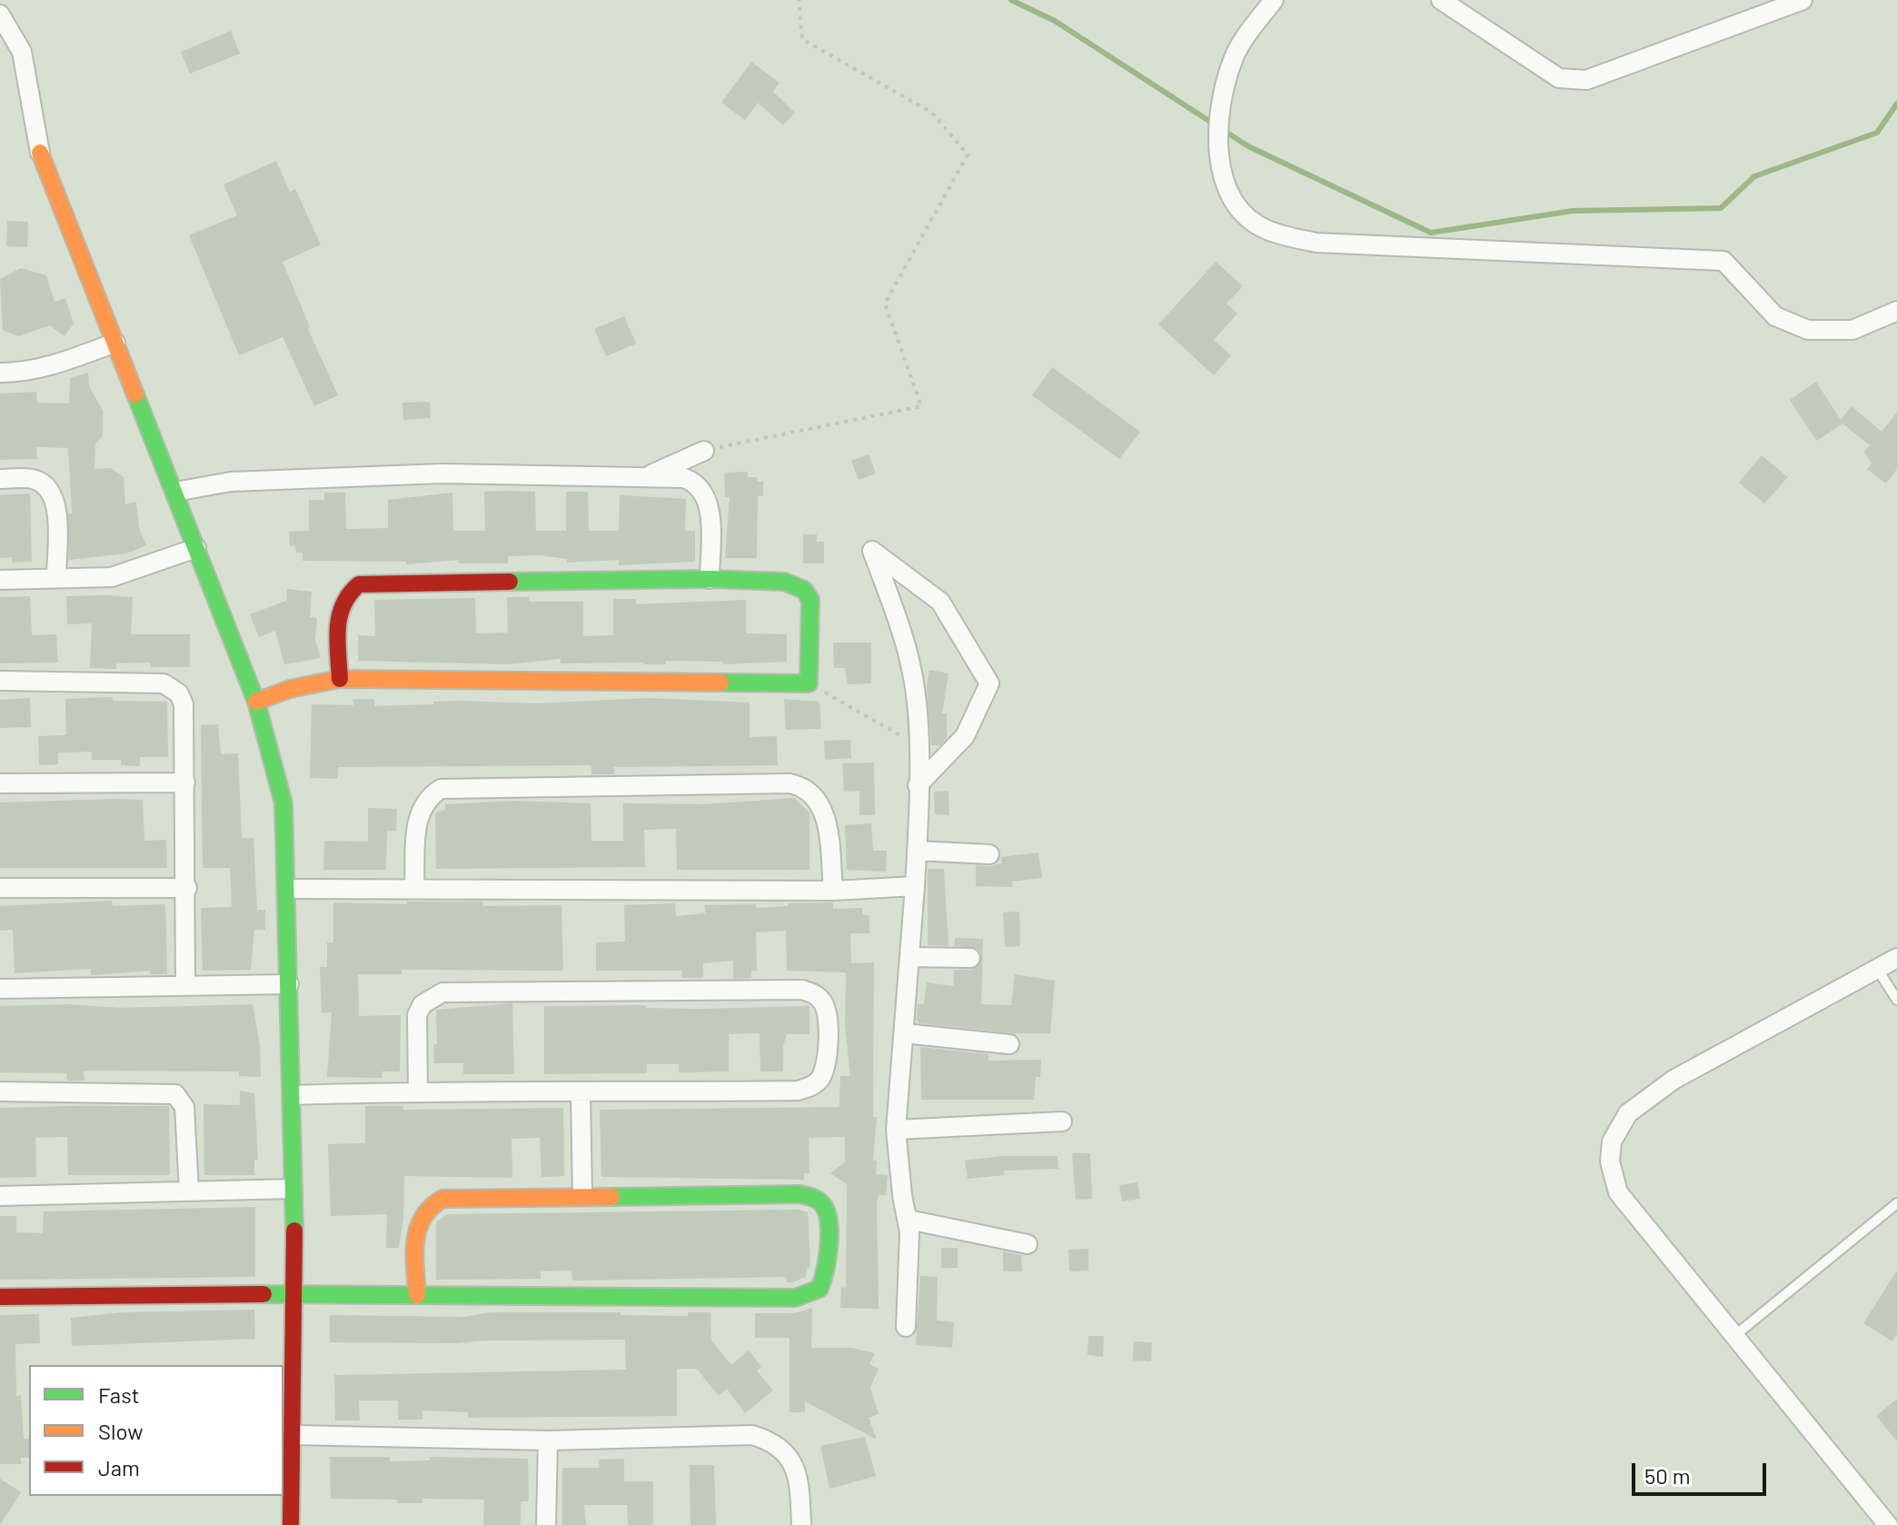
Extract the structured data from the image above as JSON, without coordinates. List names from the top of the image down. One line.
{"legend":["Fast","Slow","Jam"],"scale_bar":"50 m"}
